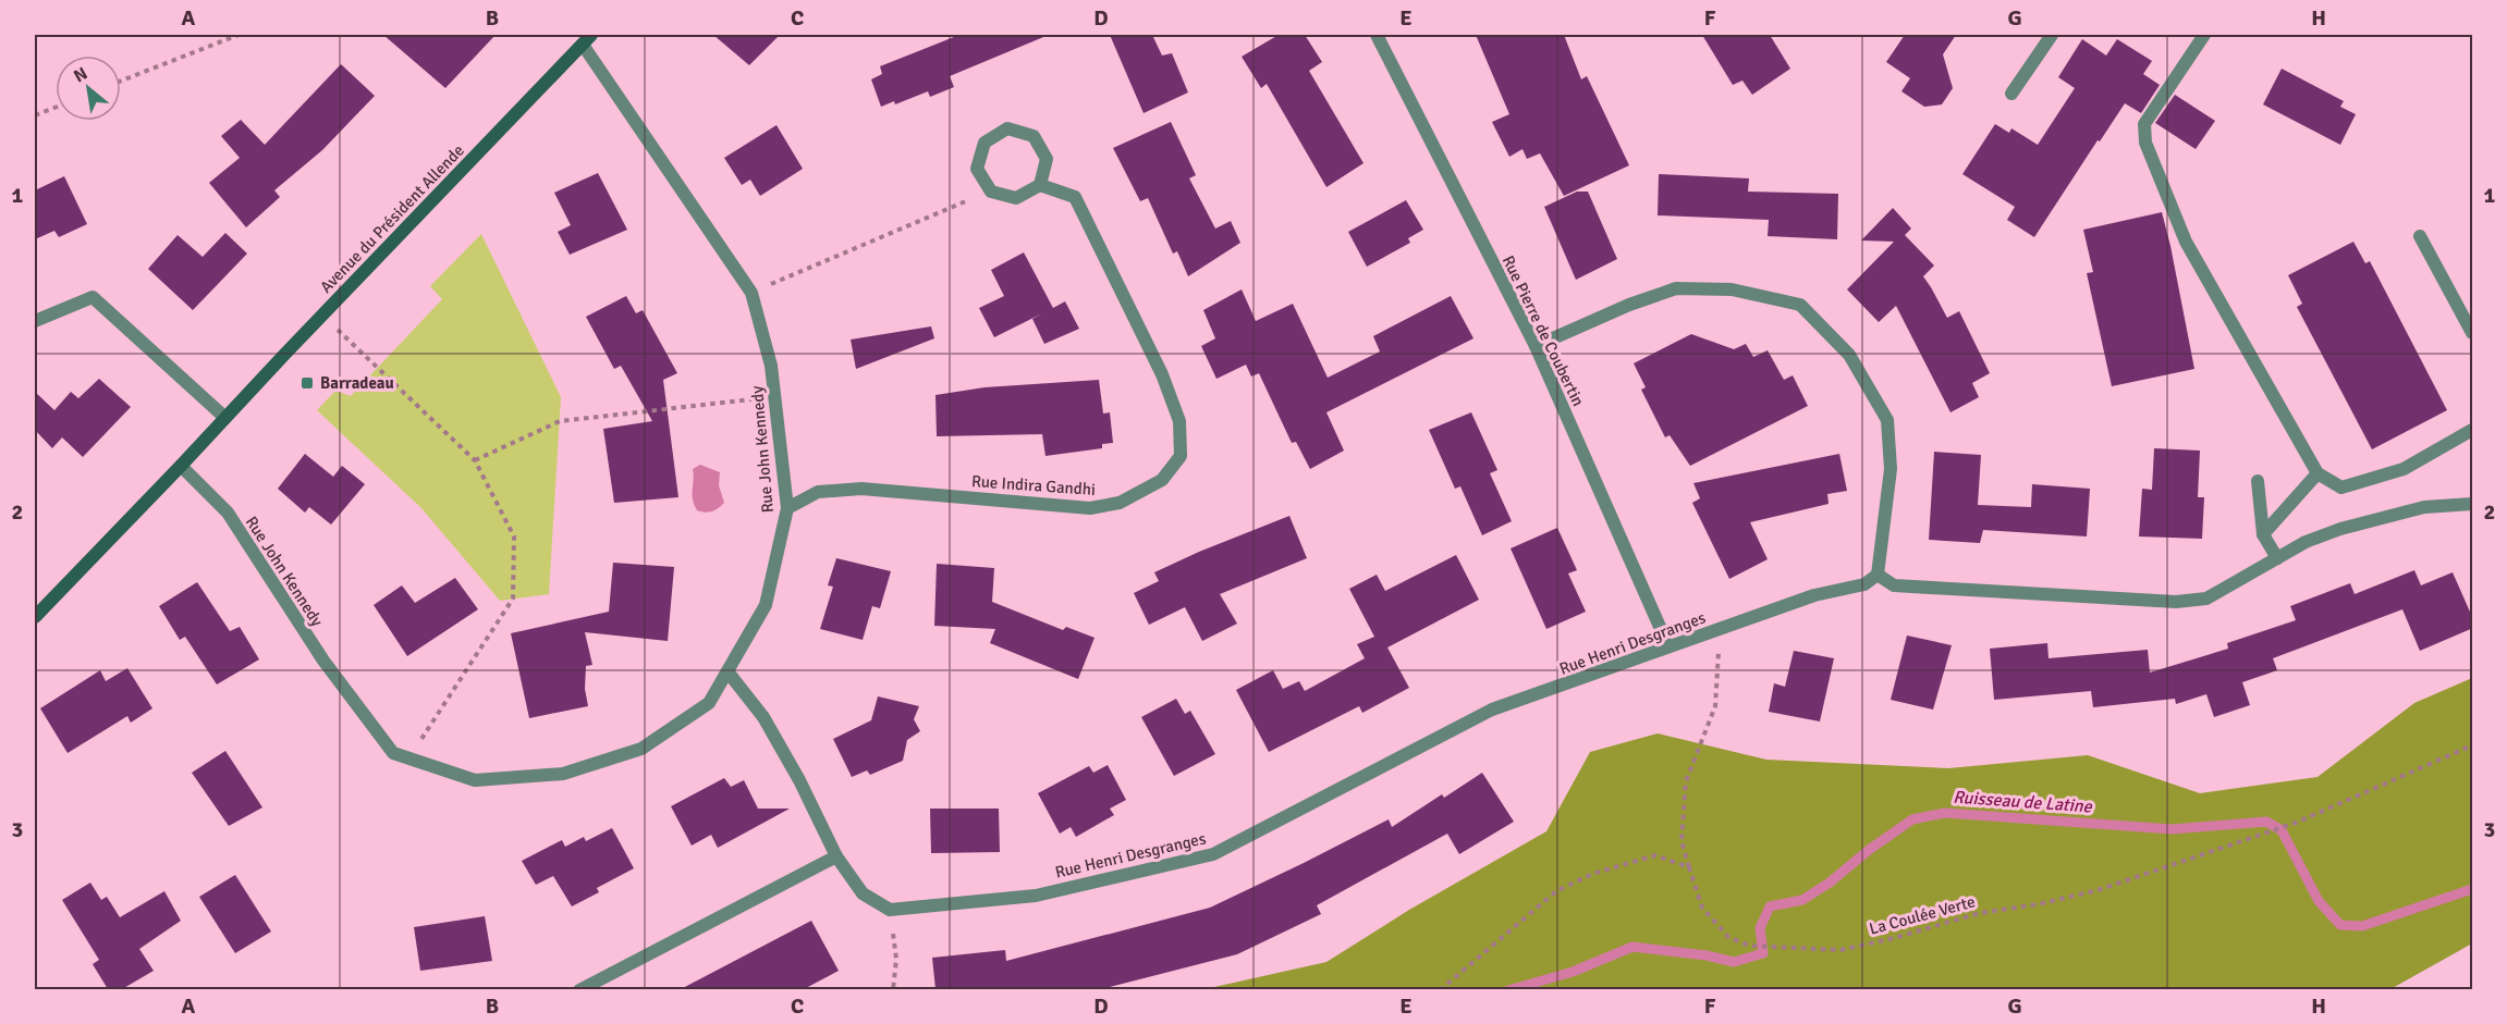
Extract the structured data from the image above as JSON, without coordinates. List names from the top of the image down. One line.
{"streets":{"street":["Avenue du Président Allende","Rue Pierre de Coubertin","Rue John Kennedy","Rue Indira Gandhi","Rue Henri Desgranges"],"path":["La Coulée Verte"]},"crossings":[["Avenue du Président Allende","Rue John Kennedy"],["Rue Pierre de Coubertin","Rue Henri Desgranges"],["Rue John Kennedy","Rue Indira Gandhi"],["Rue Henri Desgranges","La Coulée Verte"]],"water":["Ruisseau de Latine"],"places":{"transit":["Barradeau"]},"north":"top left","grid":{"columns":["A","B","C","D","E","F","G","H"],"rows":["1","2","3"]}}
